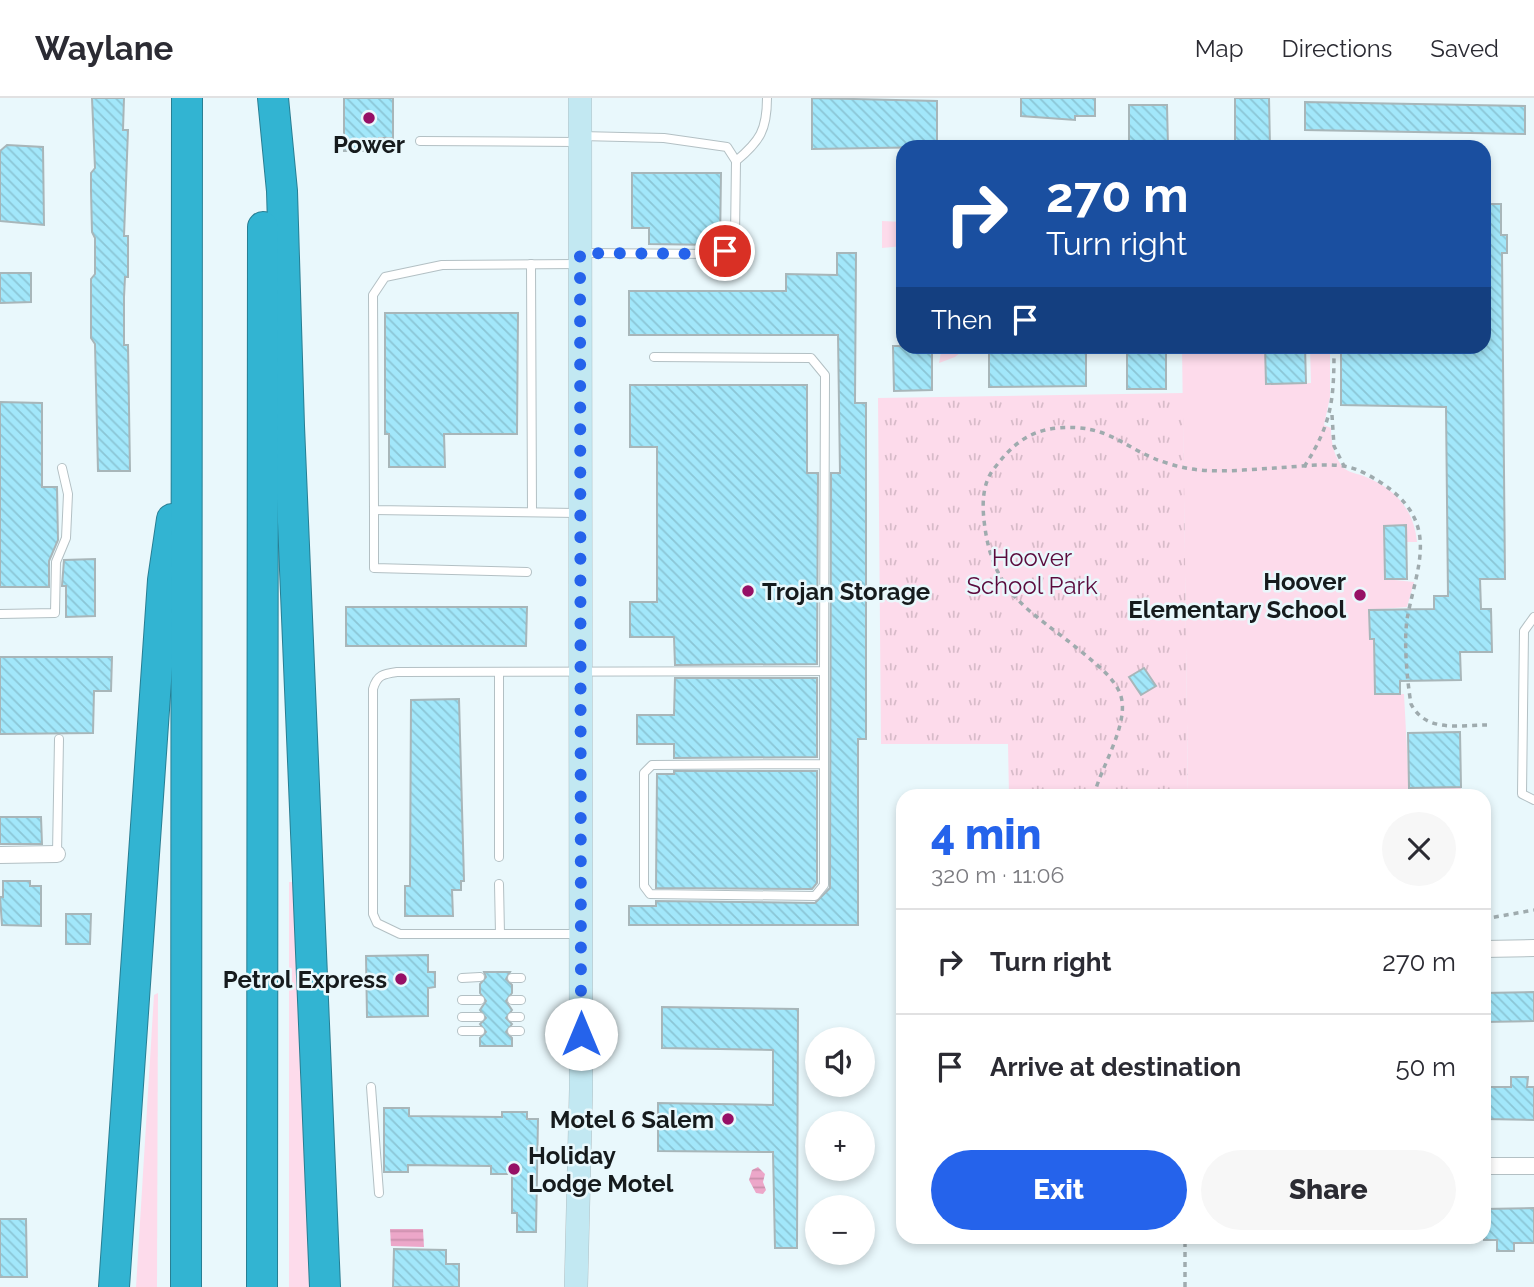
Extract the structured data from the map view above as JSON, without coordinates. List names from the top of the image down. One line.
{"parks":["Hoover School Park"],"places":["Power","Trojan Storage","Hoover Elementary School","Petrol Express","Motel 6 Salem","Holiday Lodge Motel"],"page":{"header":"Waylane","nav":["Map","Directions","Saved"],"turn":["270 m","Turn right"],"then":"Then","heading":["4 min","320 m · 11:06"],"list":[{"name":"Turn right","value":"270 m"},{"name":"Arrive at destination","value":"50 m"}],"map_buttons":["+","−"],"buttons":["Exit","Share"]}}
